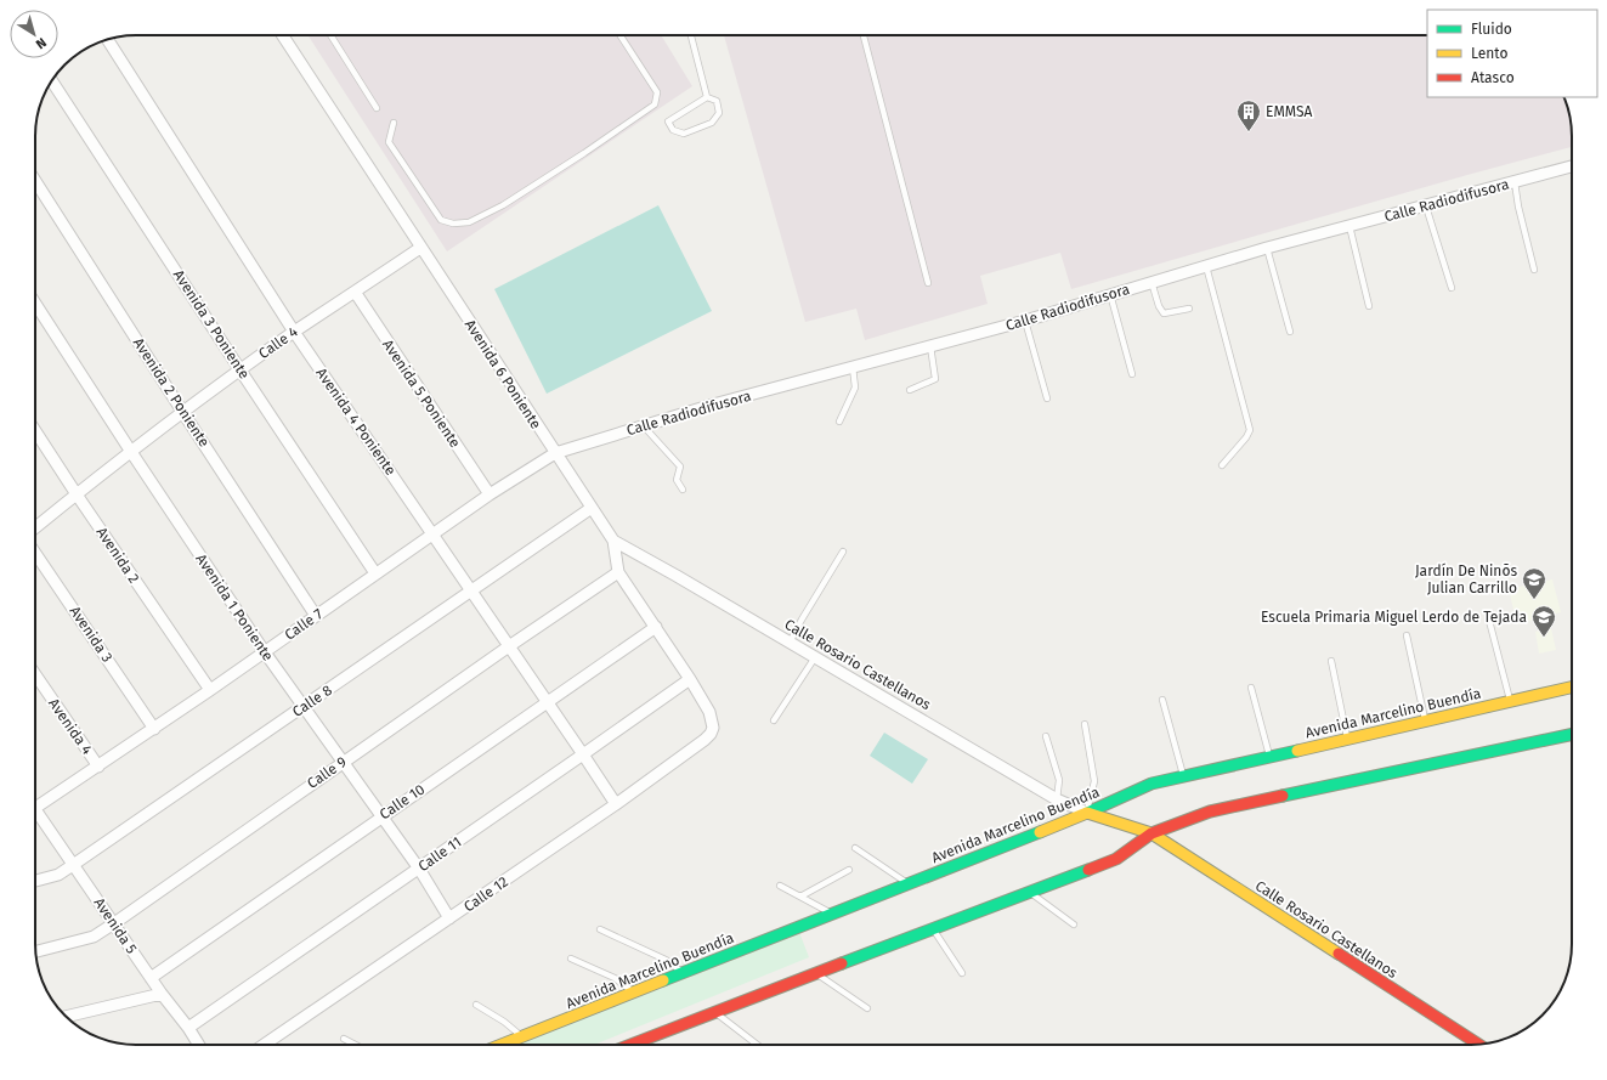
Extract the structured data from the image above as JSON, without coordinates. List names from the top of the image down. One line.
{"streets":{"main road":["Calle Rosario Castellanos","Avenida Marcelino Buendía"],"street":["Calle Radiodifusora","Avenida 3 Poniente","Calle 4","Avenida 6 Poniente","Avenida 2 Poniente","Avenida 5 Poniente","Avenida 4 Poniente","Avenida 2","Avenida 1 Poniente","Calle 7","Avenida 3","Calle 8","Avenida 4","Calle 9","Calle 10","Calle 11","Calle 12","Avenida 5"]},"crossings":[["Calle Radiodifusora","Avenida 6 Poniente"],["Calle Radiodifusora","Calle 7"],["Avenida 3 Poniente","Calle 4"],["Avenida 3 Poniente","Calle 7"],["Calle 4","Avenida 6 Poniente"],["Calle 4","Avenida 2 Poniente"],["Calle 4","Avenida 5 Poniente"],["Calle 4","Avenida 4 Poniente"],["Calle 4","Avenida 2"],["Calle 4","Avenida 1 Poniente"],["Avenida 6 Poniente","Calle 7"],["Avenida 6 Poniente","Calle Rosario Castellanos"],["Avenida 6 Poniente","Calle 8"],["Avenida 6 Poniente","Calle 9"],["Avenida 6 Poniente","Calle 10"],["Avenida 6 Poniente","Calle 11"],["Avenida 6 Poniente","Calle 12"],["Avenida 2 Poniente","Calle 7"],["Avenida 5 Poniente","Calle 7"],["Avenida 4 Poniente","Calle 7"],["Avenida 4 Poniente","Calle 8"],["Avenida 4 Poniente","Calle 9"],["Avenida 4 Poniente","Calle 10"],["Avenida 4 Poniente","Calle 11"],["Avenida 4 Poniente","Calle 12"],["Avenida 2","Calle 7"],["Avenida 1 Poniente","Calle 7"],["Avenida 1 Poniente","Calle 8"],["Avenida 1 Poniente","Calle 9"],["Avenida 1 Poniente","Calle 10"],["Avenida 1 Poniente","Calle 11"],["Avenida 1 Poniente","Calle 12"],["Calle 7","Avenida 3"],["Calle 7","Avenida 4"],["Calle Rosario Castellanos","Avenida Marcelino Buendía"],["Calle 8","Avenida 5"],["Calle 9","Avenida 5"],["Calle 10","Avenida 5"],["Calle 11","Avenida 5"]],"places":{"building":["EMMSA"],"school or university":["Jardín De Ninõs Julian Carrillo","Escuela Primaria Miguel Lerdo de Tejada"]},"legend":["Fluido","Lento","Atasco"],"north":"bottom right"}
